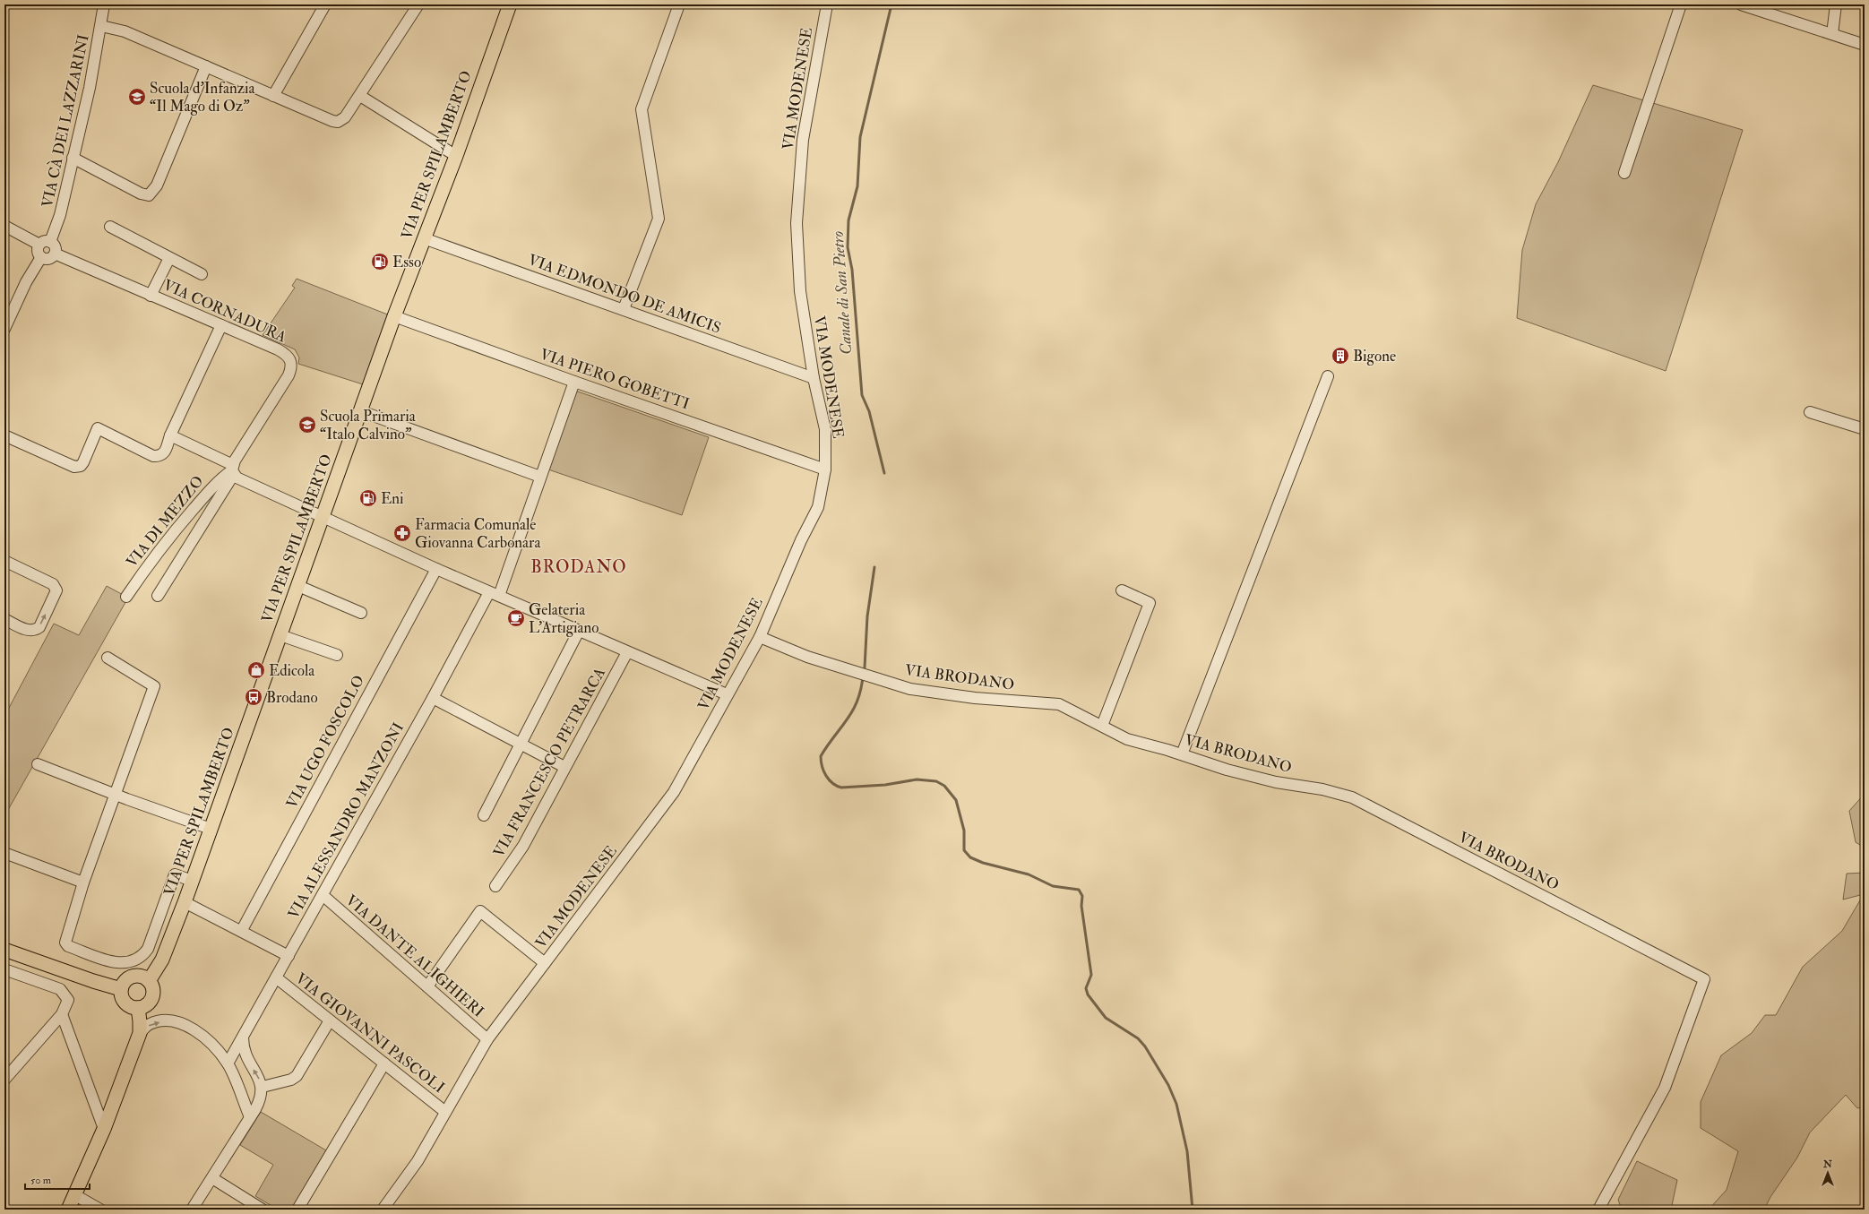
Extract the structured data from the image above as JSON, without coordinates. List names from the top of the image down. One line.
{"streets":{"main road":["VIA PER SPILAMBERTO"],"street":["VIA MODENESE","VIA CÀ DEI LAZZARINI","VIA EDMONDO DE AMICIS","VIA CORNADURA","VIA PIERO GOBETTI","VIA DI MEZZO","VIA BRODANO","VIA UGO FOSCOLO","VIA FRANCESCO PETRARCA","VIA ALESSANDRO MANZONI","VIA DANTE ALIGHIERI","VIA GIOVANNI PASCOLI"]},"crossings":[["VIA MODENESE","VIA EDMONDO DE AMICIS"],["VIA MODENESE","VIA PIERO GOBETTI"],["VIA MODENESE","VIA BRODANO"],["VIA MODENESE","VIA DANTE ALIGHIERI"],["VIA MODENESE","VIA GIOVANNI PASCOLI"],["VIA CÀ DEI LAZZARINI","VIA CORNADURA"],["VIA PER SPILAMBERTO","VIA EDMONDO DE AMICIS"],["VIA PER SPILAMBERTO","VIA PIERO GOBETTI"],["VIA CORNADURA","VIA DI MEZZO"],["VIA PIERO GOBETTI","VIA ALESSANDRO MANZONI"],["VIA ALESSANDRO MANZONI","VIA DANTE ALIGHIERI"],["VIA ALESSANDRO MANZONI","VIA GIOVANNI PASCOLI"]],"districts":["BRODANO"],"water":["Canale di San Pietro"],"places":{"school or university":["Scuola d’Infanzia “Il Mago di Oz”","Scuola Primaria “Italo Calvino”"],"fuel station":["Esso","Eni"],"building":["Bigone"],"pharmacy":["Farmacia Comunale Giovanna Carbonara"],"cafe":["Gelateria L'Artigiano"],"shop":["Edicola"],"bus stop":["Brodano"]},"scale_bar":"50 m","north":"top"}
